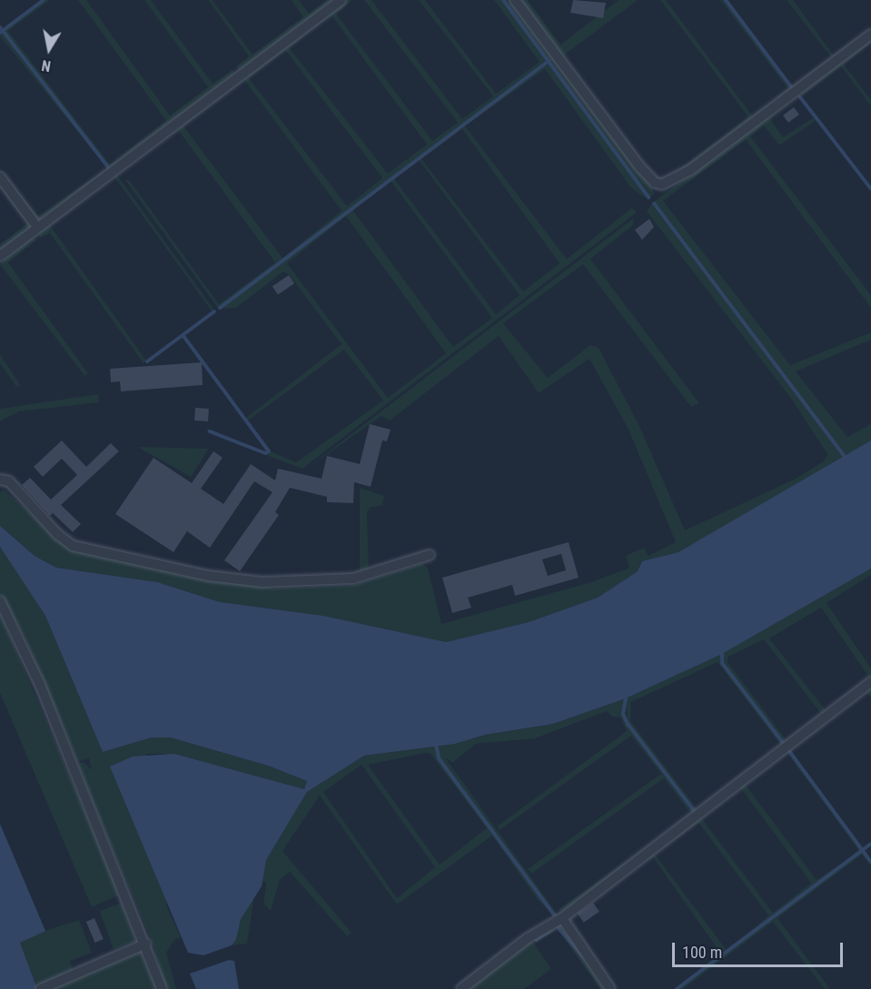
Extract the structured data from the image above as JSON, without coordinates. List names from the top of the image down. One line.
{"scale_bar":"100 m","north":"bottom"}
